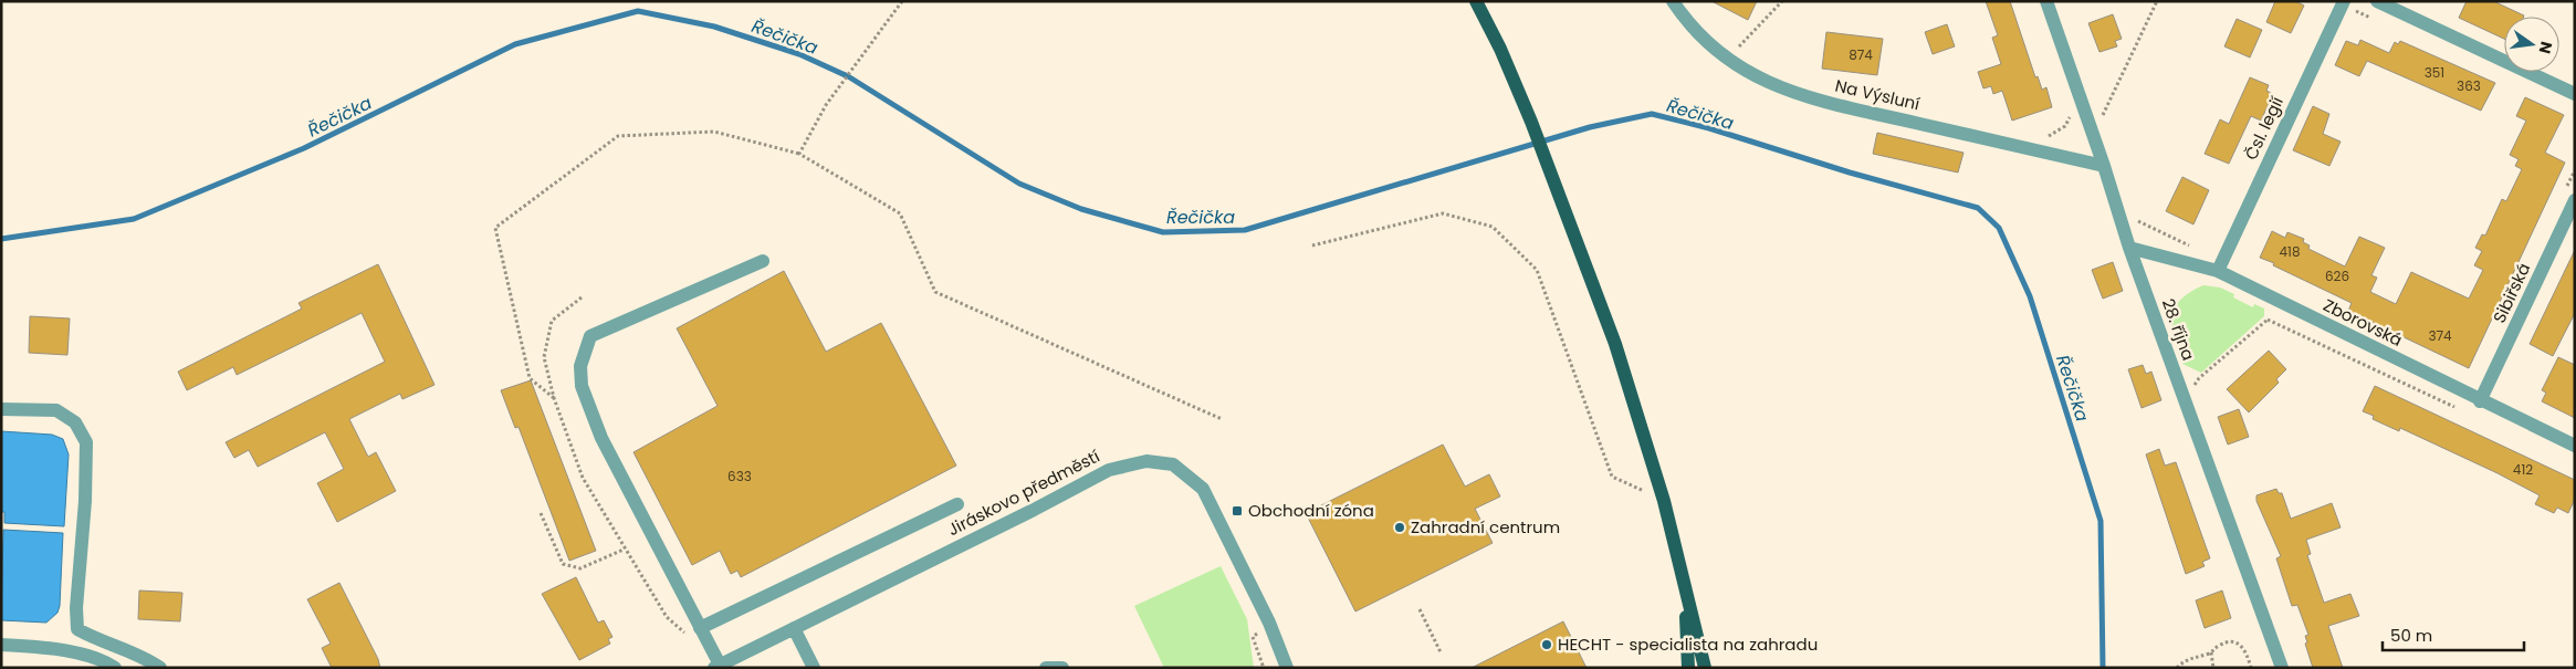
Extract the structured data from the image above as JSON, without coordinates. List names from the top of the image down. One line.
{"streets":{"street":["Na Výsluní","Čsl. legií","Sibiřská","Zborovská","28. října","Jiráskovo předměstí"]},"crossings":[["Na Výsluní","28. října"],["Čsl. legií","Zborovská"],["Sibiřská","Zborovská"],["Zborovská","28. října"]],"water":["Řečička"],"places":{"transit":["Obchodní zóna"],"other":["Zahradní centrum","HECHT - specialista na zahradu"]},"house_numbers":["874","351","363","418","626","374","412","633"],"scale_bar":"50 m","north":"right"}
